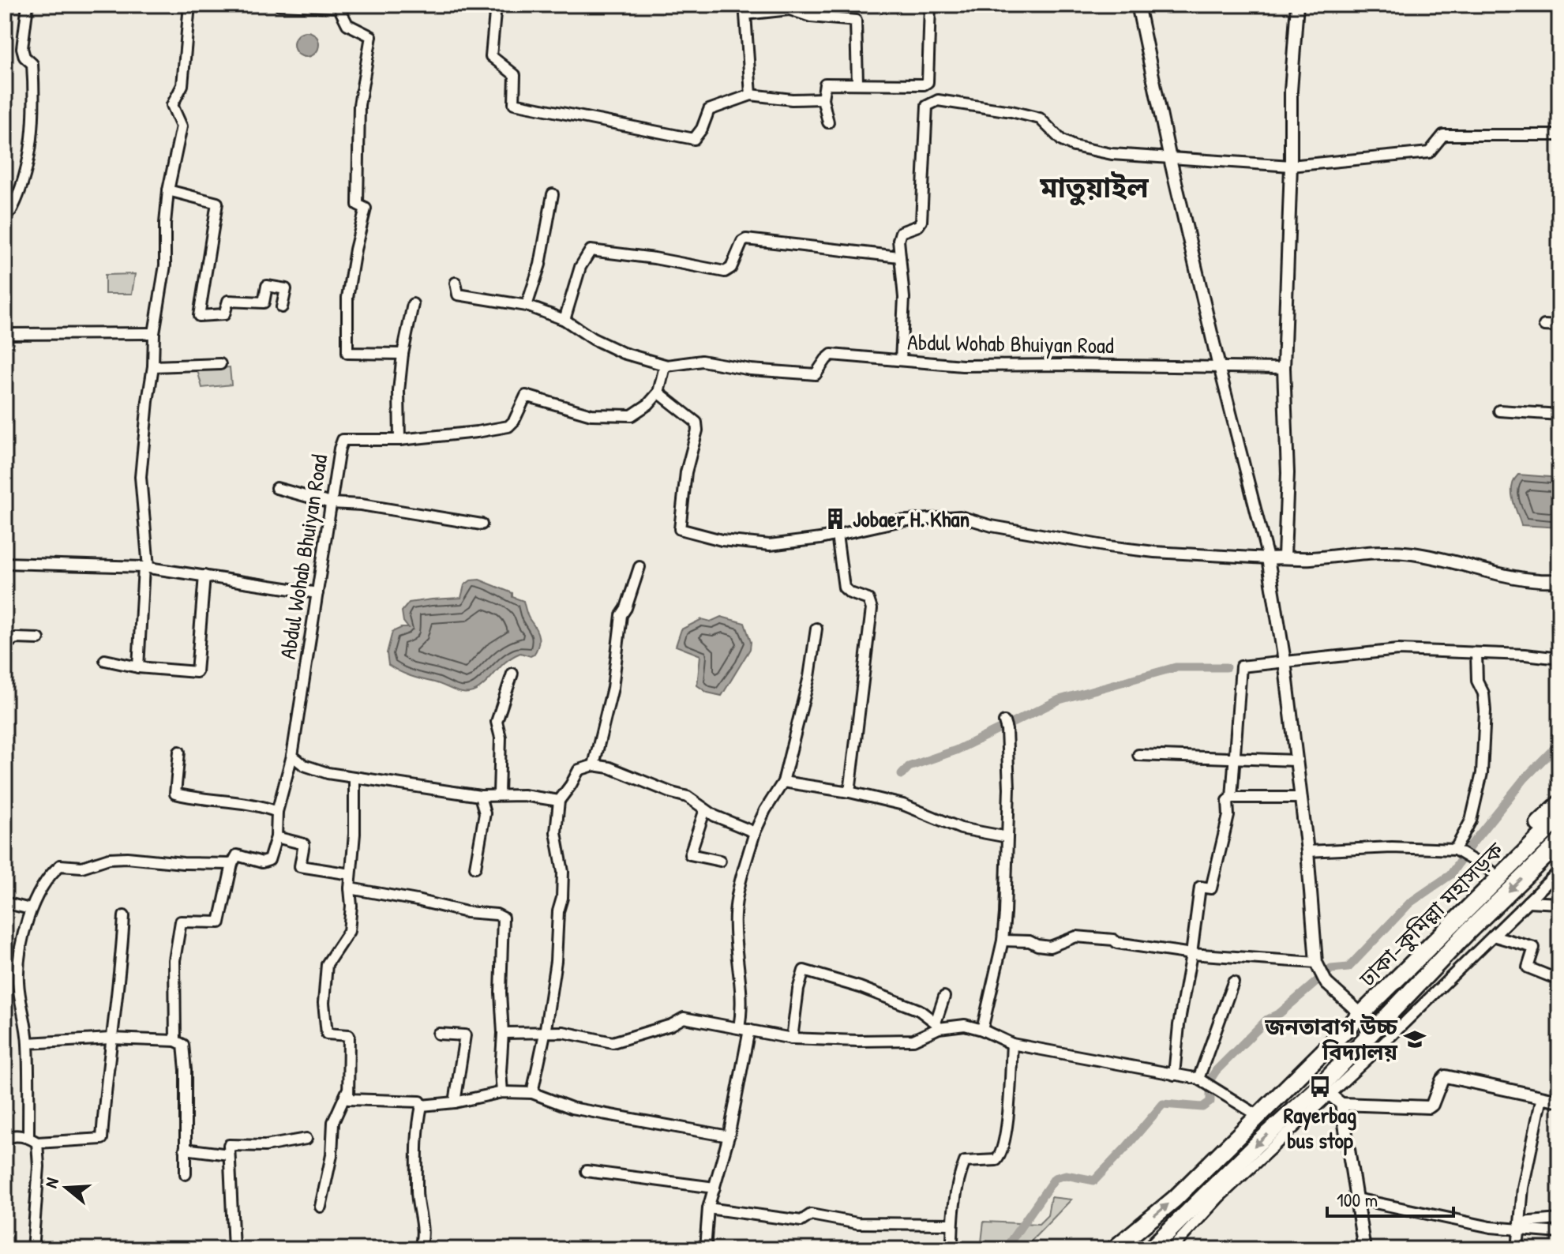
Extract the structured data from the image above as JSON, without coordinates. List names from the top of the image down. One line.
{"streets":{"highway":["ঢাকা–কুমিল্লা মহাসড়ক"],"street":["Abdul Wohab Bhuiyan Road"]},"districts":["মাতুয়াইল"],"places":{"building":["Jobaer H. Khan"],"school or university":["জনতাবাগ উচ্চ বিদ্যালয়"],"bus stop":["Rayerbag bus stop"]},"scale_bar":"100 m","north":"left"}
